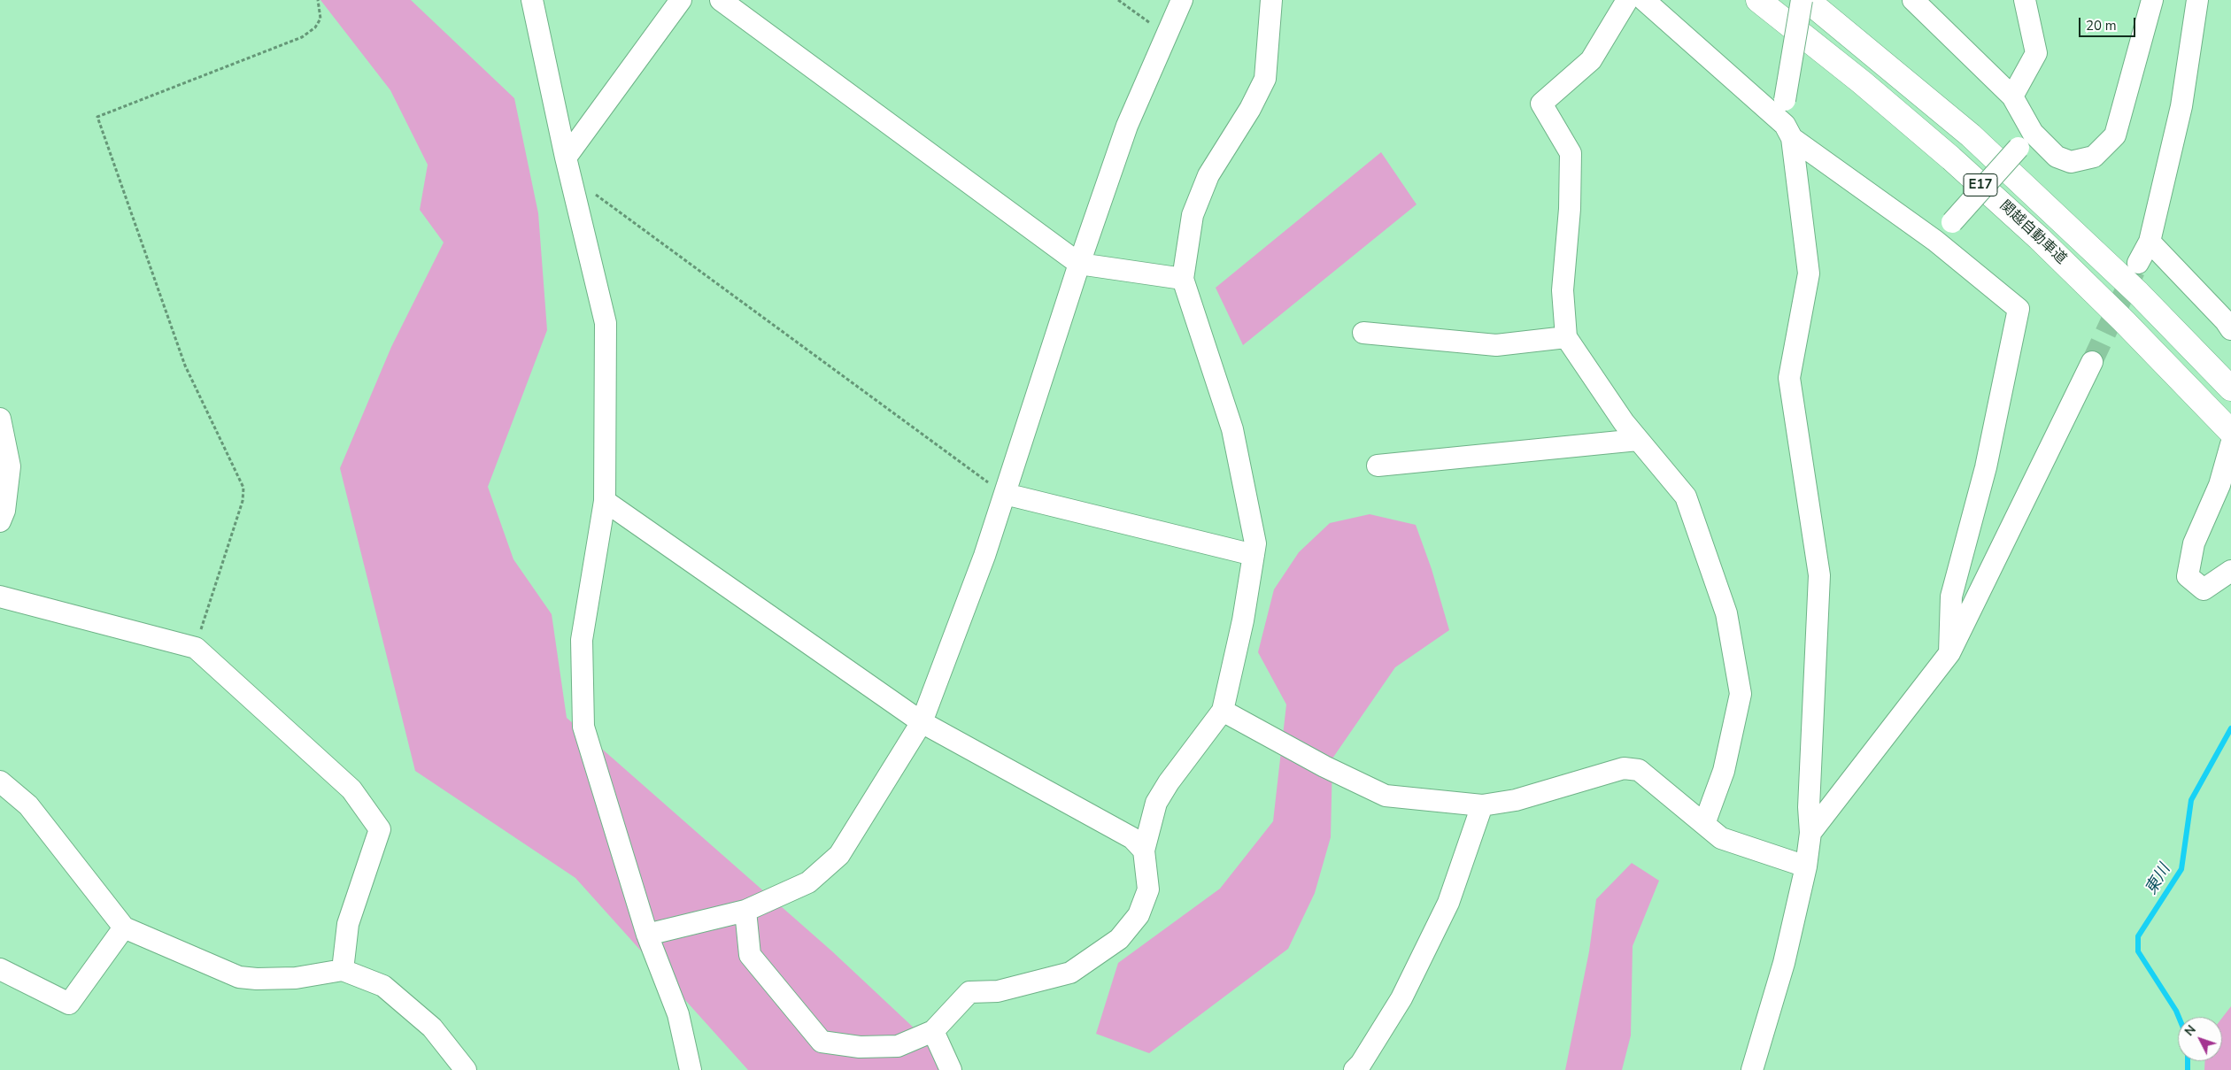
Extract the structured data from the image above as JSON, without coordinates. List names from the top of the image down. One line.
{"streets":{"highway":["E17","関越自動車道"]},"water":["東川"],"scale_bar":"20 m","north":"top left"}
